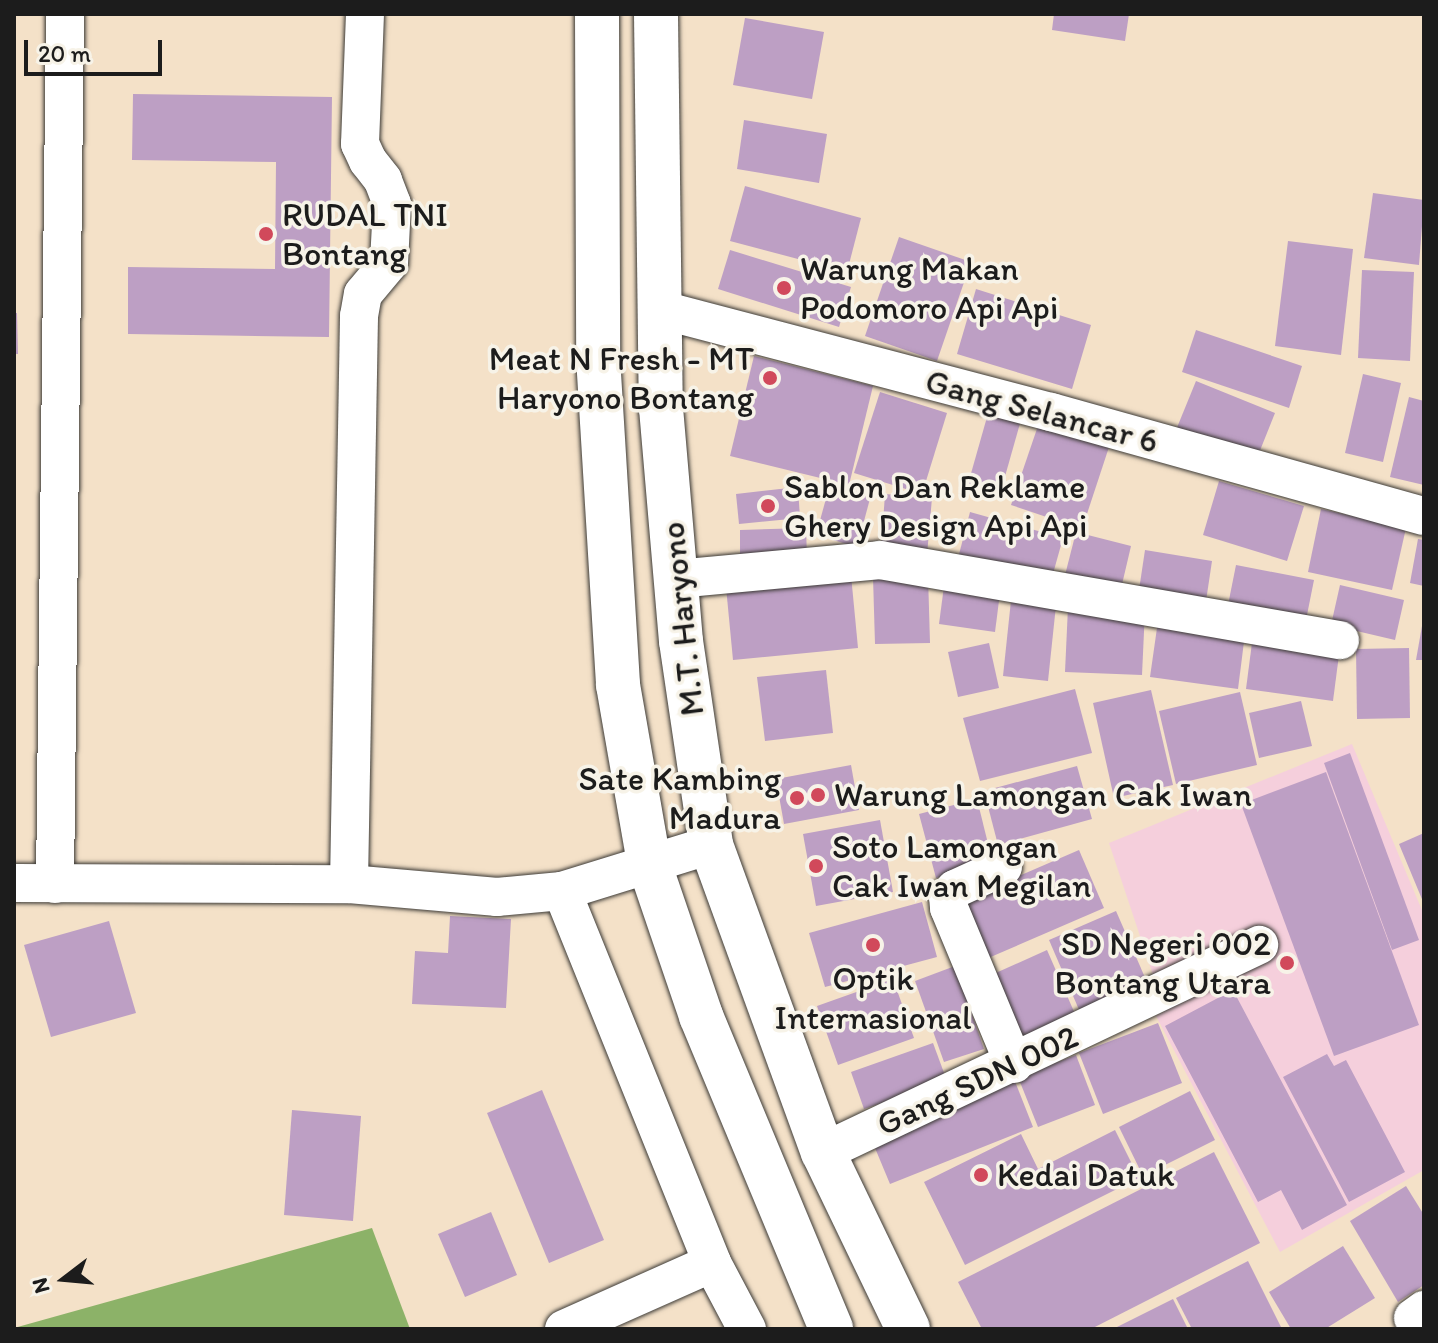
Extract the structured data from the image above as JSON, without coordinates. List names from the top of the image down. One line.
{"streets":{"main road":["M.T. Haryono"],"street":["Gang Selancar 6","Gang SDN 002"]},"crossings":[["Gang Selancar 6","M.T. Haryono"],["M.T. Haryono","Gang SDN 002"]],"places":["RUDAL TNI Bontang","Warung Makan Podomoro Api Api","Meat N Fresh - MT Haryono Bontang","Sablon Dan Reklame Ghery Design Api Api","Warung Lamongan Cak Iwan","Sate Kambing Madura","Soto Lamongan Cak Iwan Megilan","Optik Internasional","SD Negeri 002 Bontang Utara","Kedai Datuk"],"scale_bar":"20 m","north":"left"}
